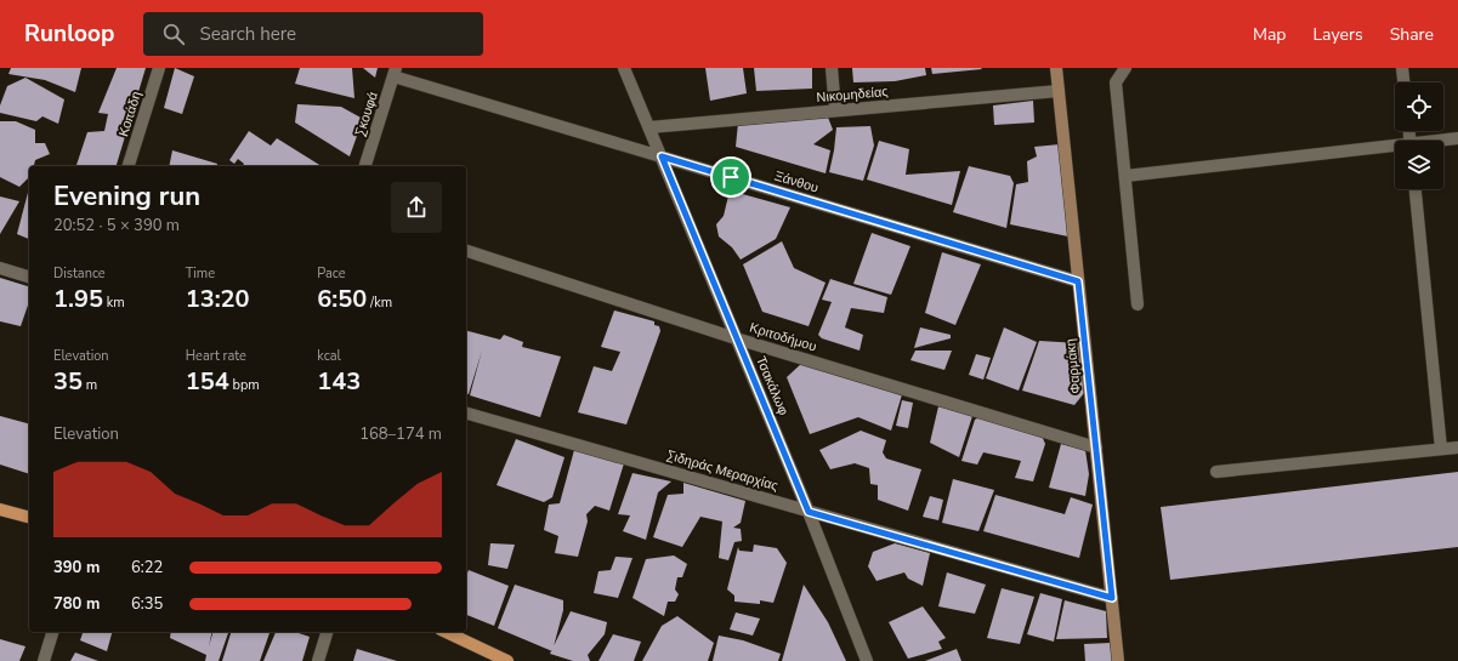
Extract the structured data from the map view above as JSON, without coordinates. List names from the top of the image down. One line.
{"streets":{"street":["Νικομηδείας","Κοπάδη","Σκουφά","Ξάνθου","Κριτοδήμου","Φαρμάκη","Τσακάλωφ","Σιδηράς Μεραρχίας"]},"crossings":[["Νικομηδείας","Φαρμάκη"],["Νικομηδείας","Τσακάλωφ"],["Σκουφά","Ξάνθου"],["Ξάνθου","Φαρμάκη"],["Ξάνθου","Τσακάλωφ"],["Κριτοδήμου","Φαρμάκη"],["Κριτοδήμου","Τσακάλωφ"],["Φαρμάκη","Σιδηράς Μεραρχίας"],["Τσακάλωφ","Σιδηράς Μεραρχίας"]],"page":{"header":"Runloop","search":"Search here","nav":["Map","Layers","Share"],"heading":["Evening run","20:52 · 5 × 390 m"],"stats":[["Distance","1.95 km"],["Time","13:20"],["Pace","6:50 /km"],["Elevation","35 m"],["Heart rate","154 bpm"],["kcal","143"]],"chart":["Elevation","168–174 m"],"list":[{"name":"390 m","note":"6:22"},{"name":"780 m","note":"6:35"}]}}
